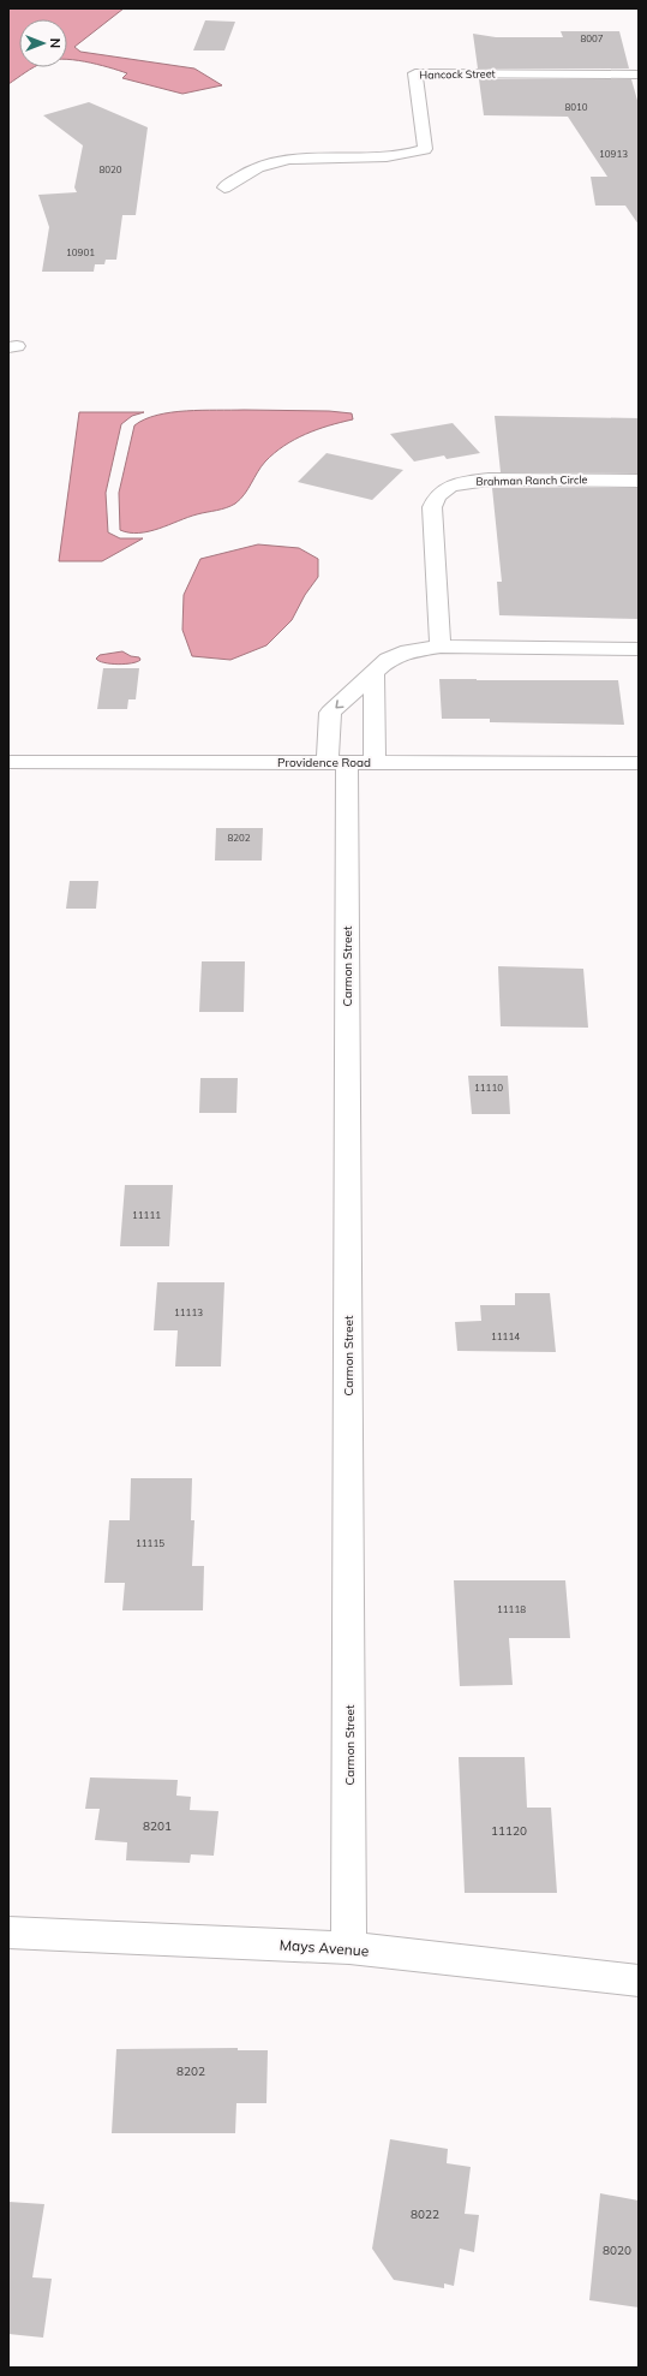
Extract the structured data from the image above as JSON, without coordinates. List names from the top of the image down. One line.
{"streets":{"street":["Hancock Street","Brahman Ranch Circle","Providence Road","Carmon Street","Mays Avenue"]},"crossings":[["Providence Road","Carmon Street"],["Carmon Street","Mays Avenue"]],"house_numbers":["8007","8010","10913","8020","10901","8202","11110","11111","11113","11114","11115","11118","8201","11120","8202","8022","8020"],"north":"right"}
